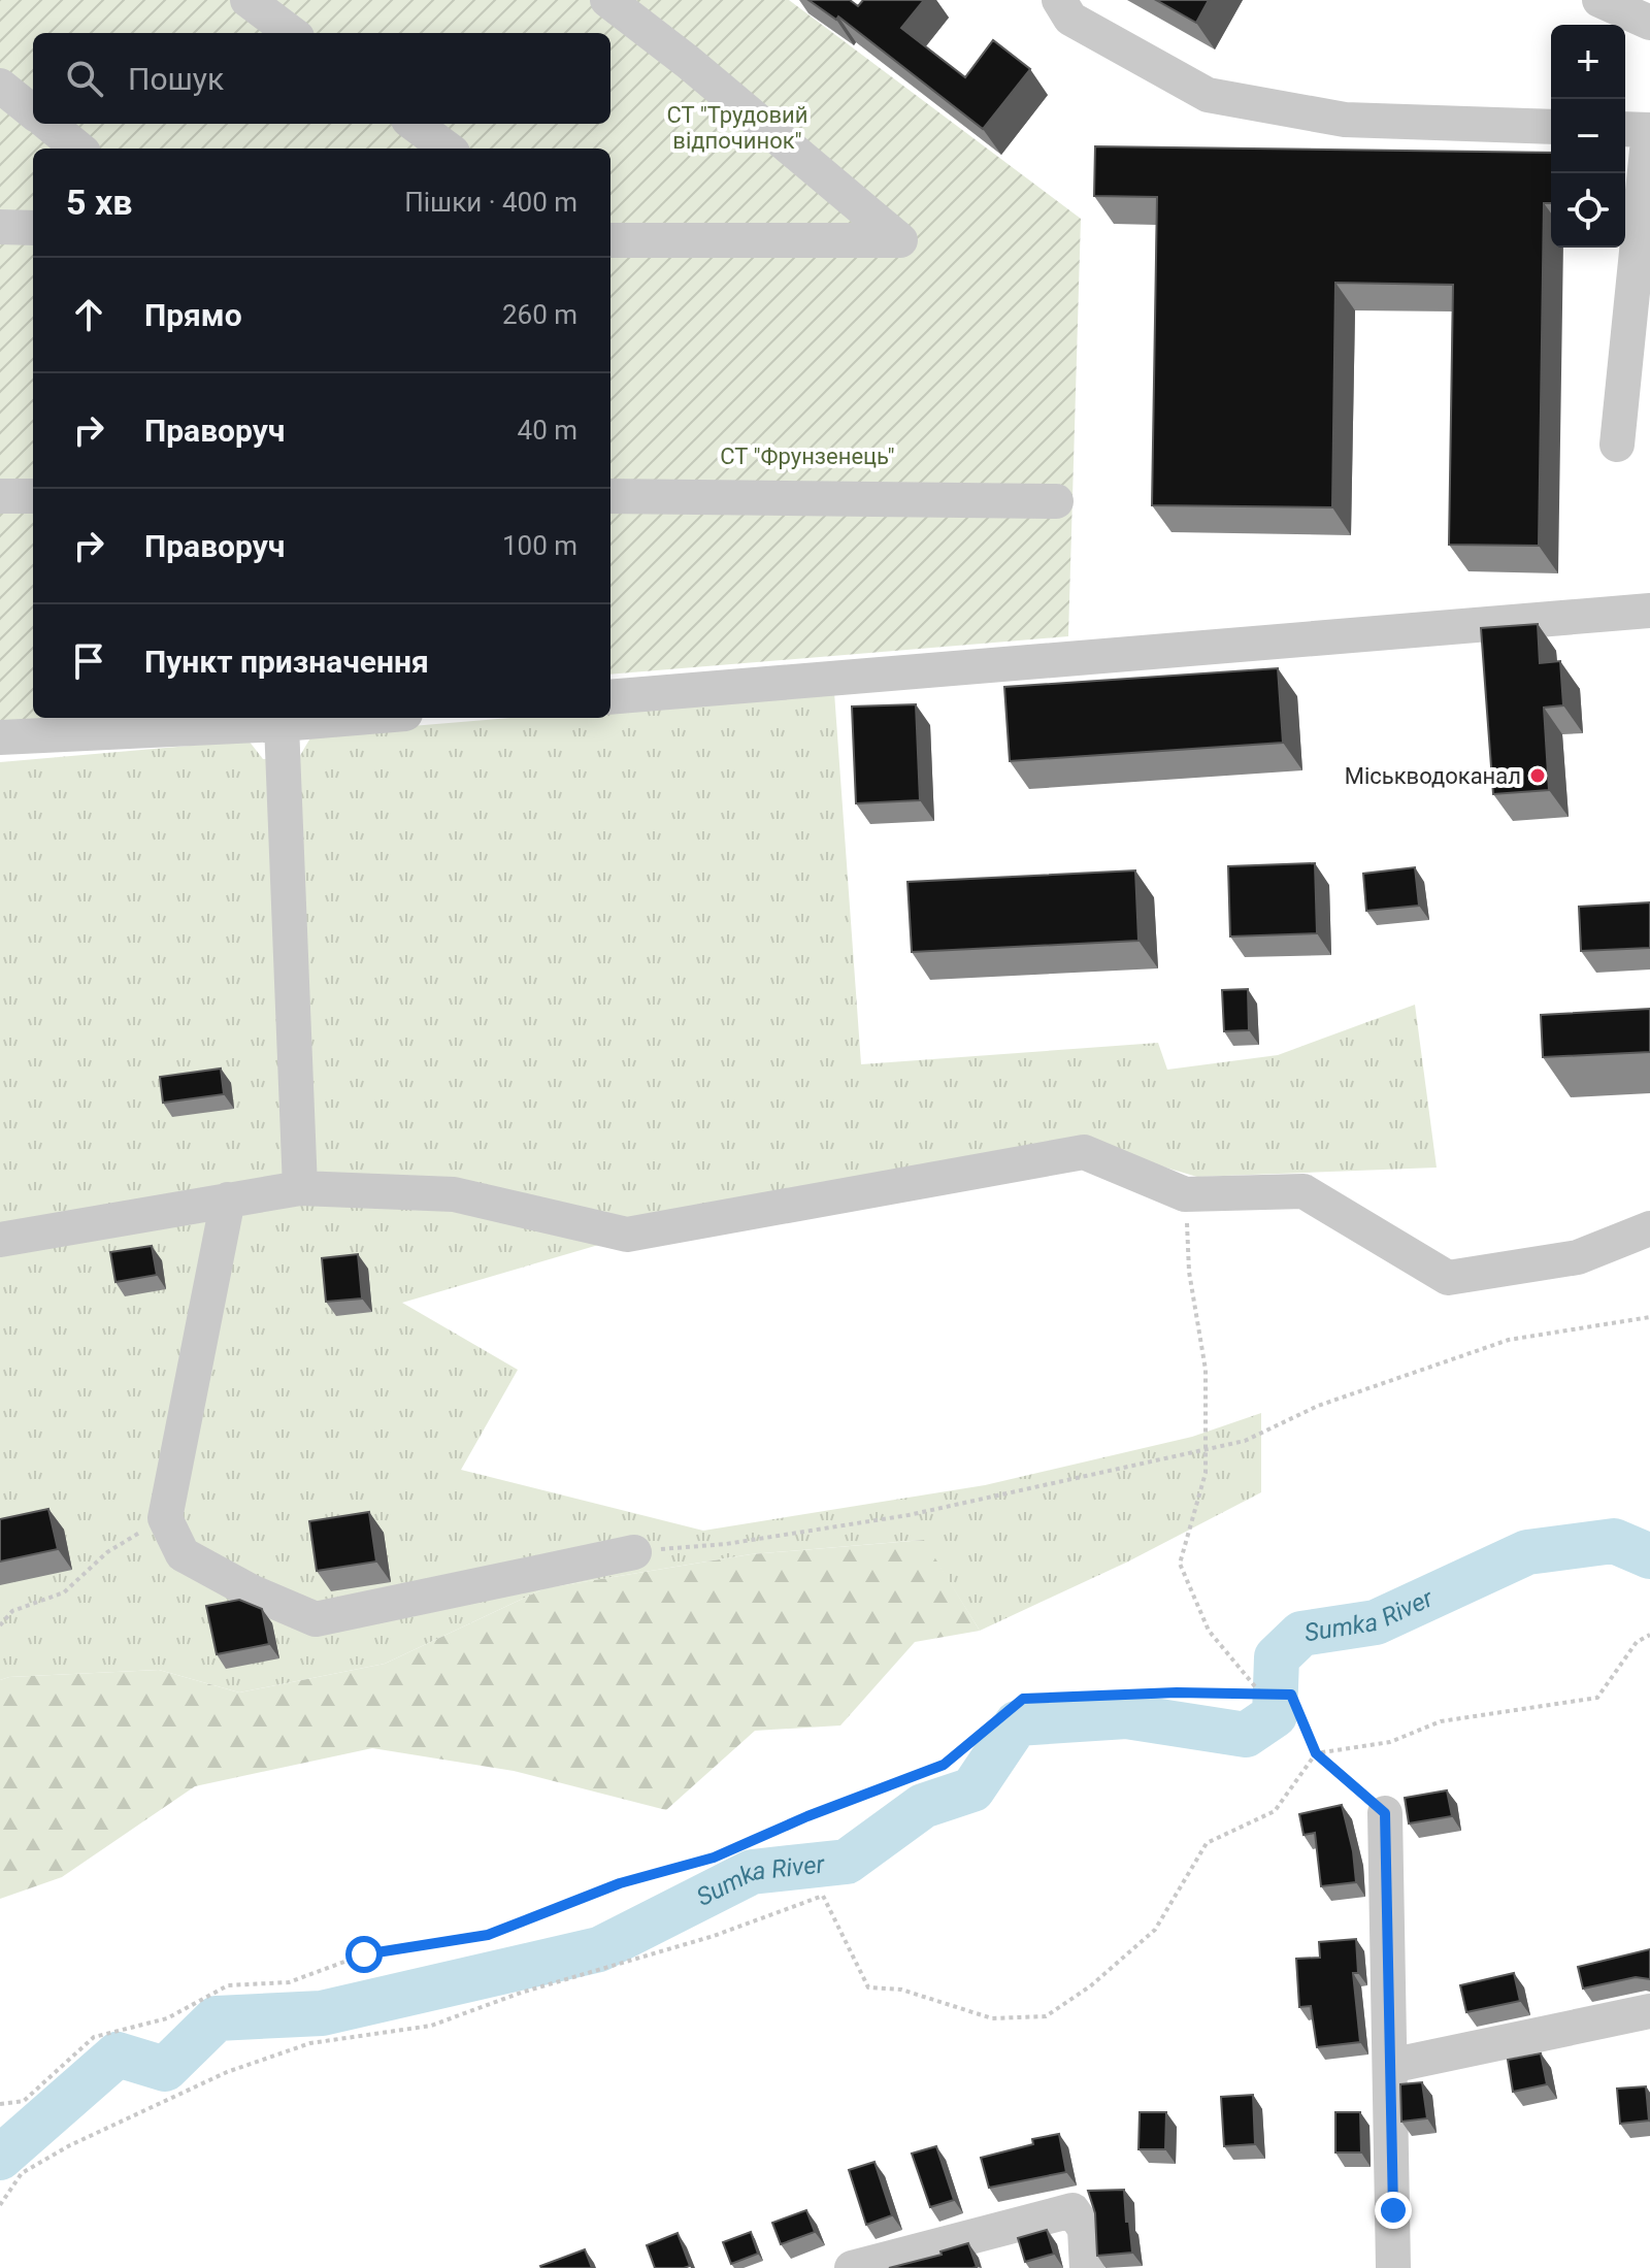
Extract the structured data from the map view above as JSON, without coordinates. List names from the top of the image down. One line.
{"water":["Sumka River"],"parks":["СТ \"Трудовий відпочинок\"","СТ \"Фрунзенець\""],"places":["Міськводоканал"],"page":{"map_buttons":["+","−"],"search":"Пошук","heading":["5 хв","Пішки · 400 m"],"list":[["Прямо","260 m"],["Праворуч","40 m"],["Праворуч","100 m"],"Пункт призначення"]}}
